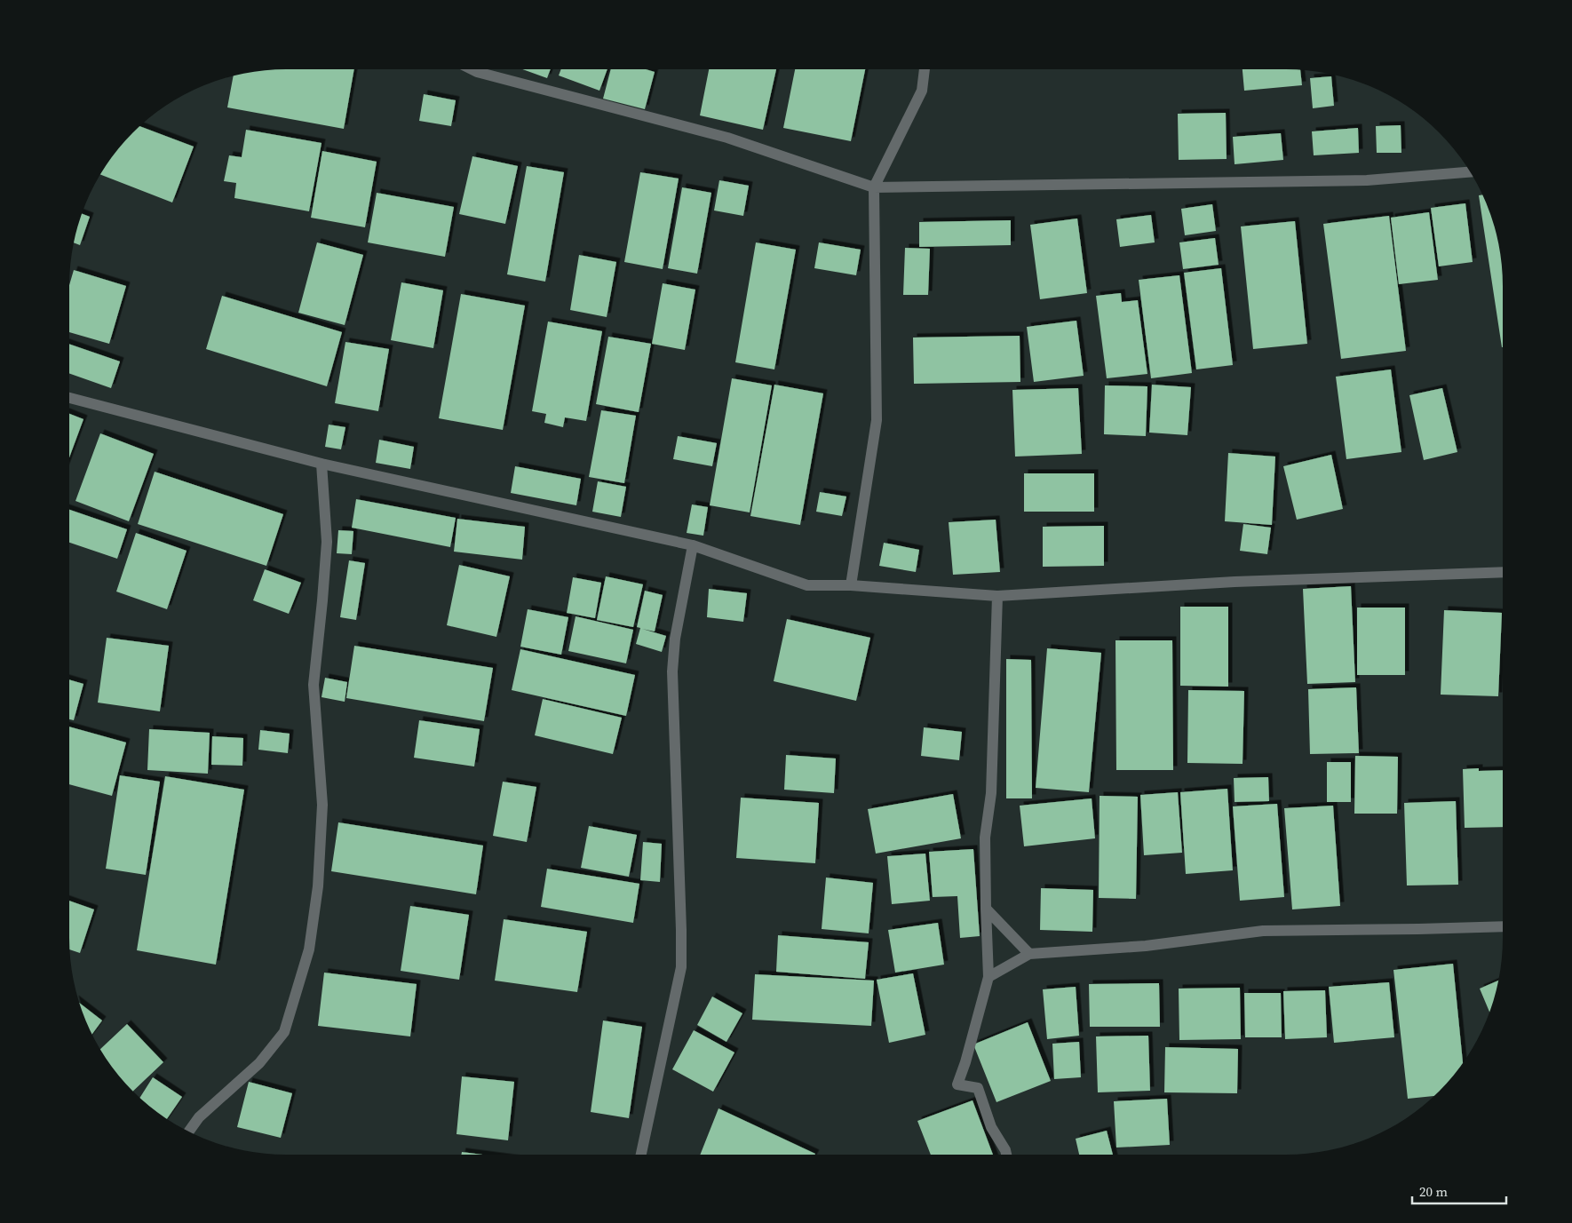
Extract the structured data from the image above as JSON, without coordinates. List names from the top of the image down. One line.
{"scale_bar":"20 m"}
